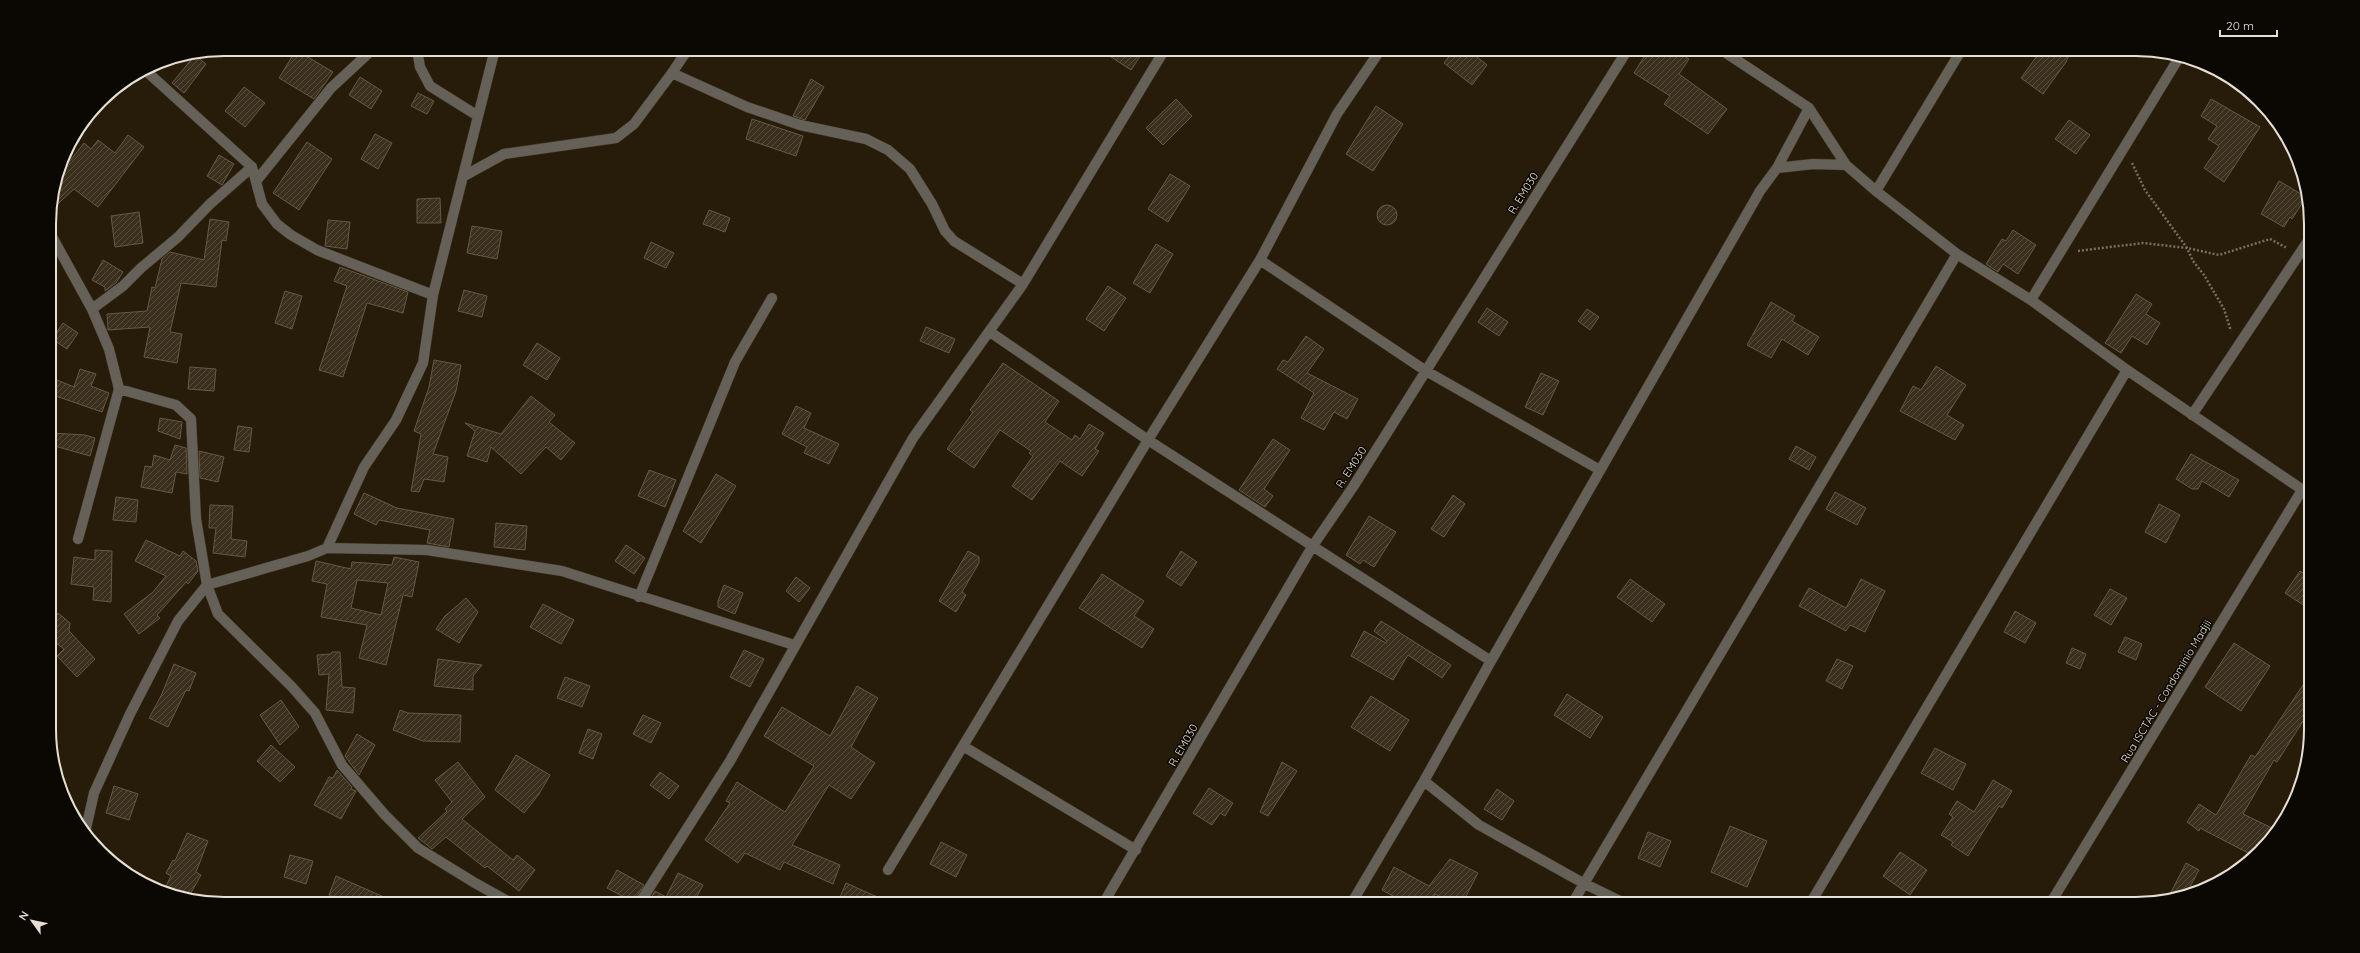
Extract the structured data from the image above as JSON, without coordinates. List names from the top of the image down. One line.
{"streets":{"street":["R. EM030","Rua ISCTAC - Condominio Madjii"]},"scale_bar":"20 m","north":"top left"}
